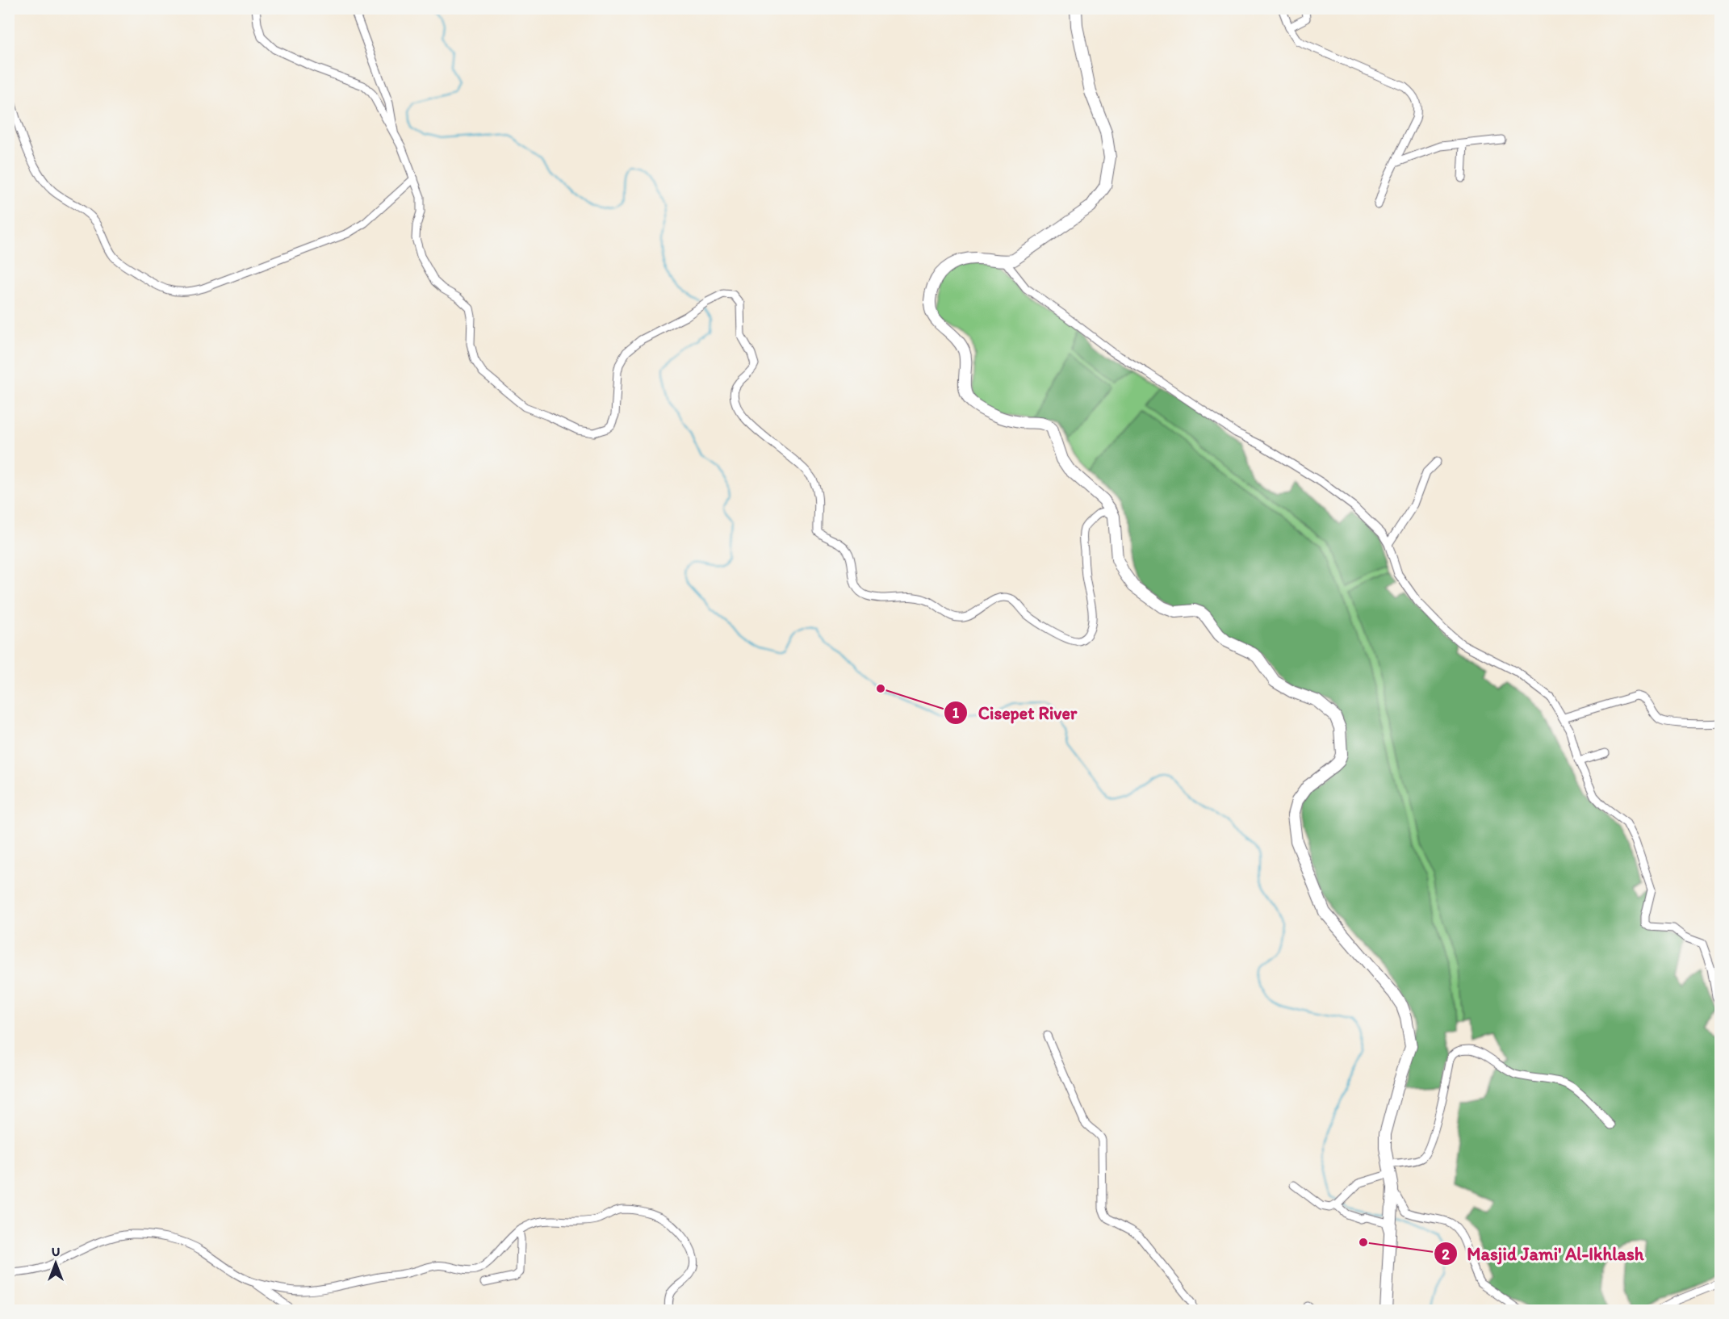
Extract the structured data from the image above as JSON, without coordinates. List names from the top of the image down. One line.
{"places":["Cisepet River","Masjid Jami' Al-Ikhlash"],"north":"top"}
